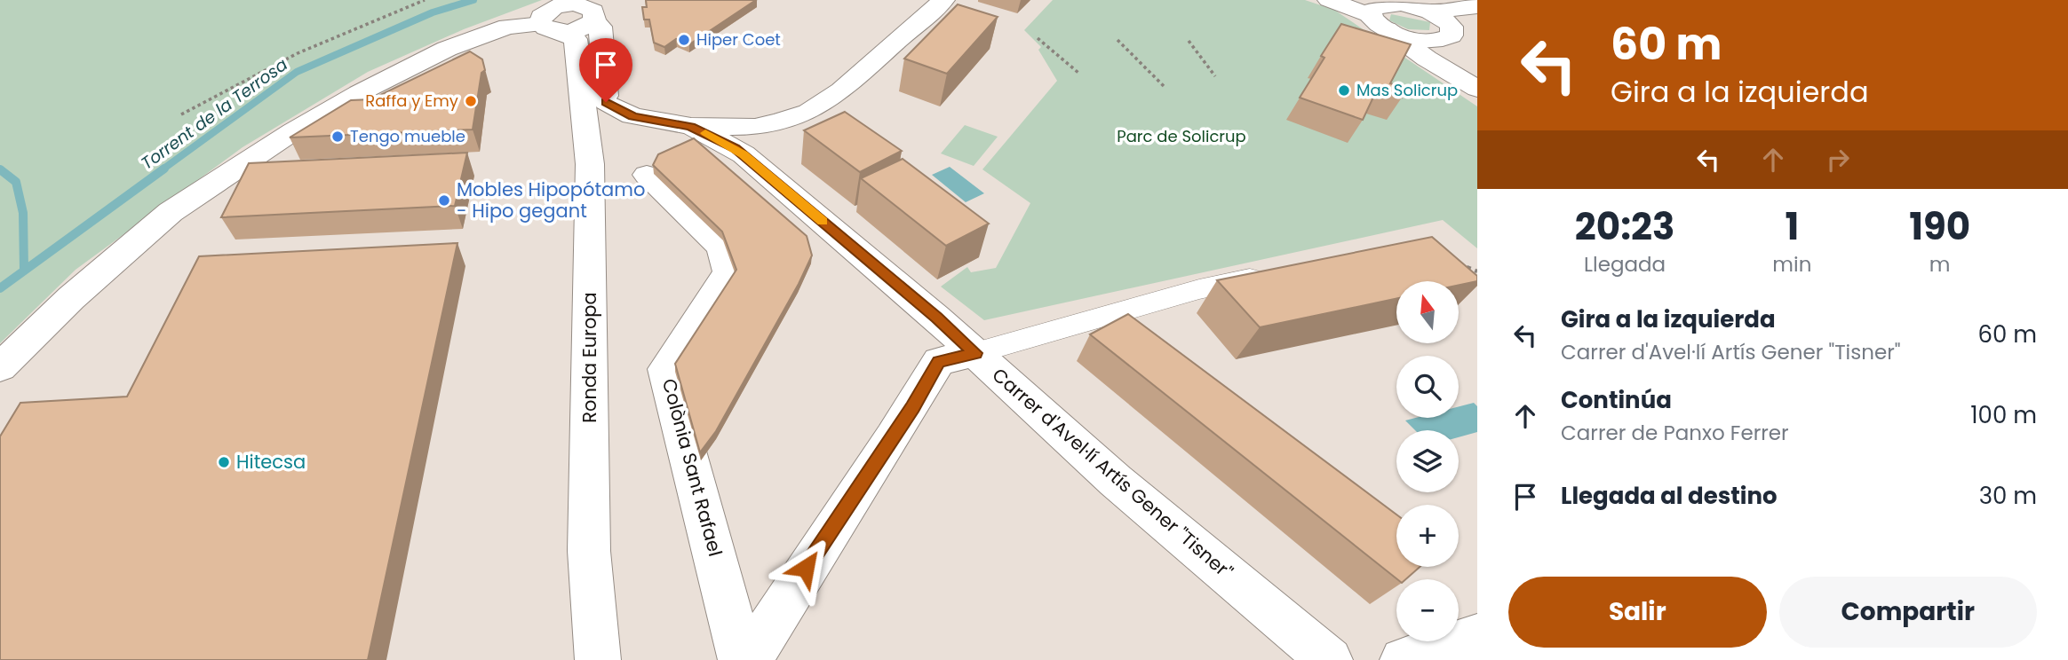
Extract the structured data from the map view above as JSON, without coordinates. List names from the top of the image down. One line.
{"streets":{"street":["Ronda Europa","Colònia Sant Rafael","Carrer d'Avel·lí Artís Gener \"Tisner\""]},"water":["Torrent de la Terrosa"],"parks":["Parc de Solicrup"],"places":["Hiper Coet","Mas Solicrup","Raffa y Emy","Tengo mueble","Mobles Hipopótamo - Hipo gegant","Hitecsa"],"north":"top","page":{"turn":["60 m","Gira a la izquierda"],"eta":["20:23","Llegada","1","min","190","m"],"map_buttons":["+","−"],"list":[{"name":"Gira a la izquierda","note":"Carrer d'Avel·lí Artís Gener \"Tisner\"","value":"60 m"},{"name":"Continúa","note":"Carrer de Panxo Ferrer","value":"100 m"},{"name":"Llegada al destino","value":"30 m"}],"buttons":["Salir","Compartir"]}}
